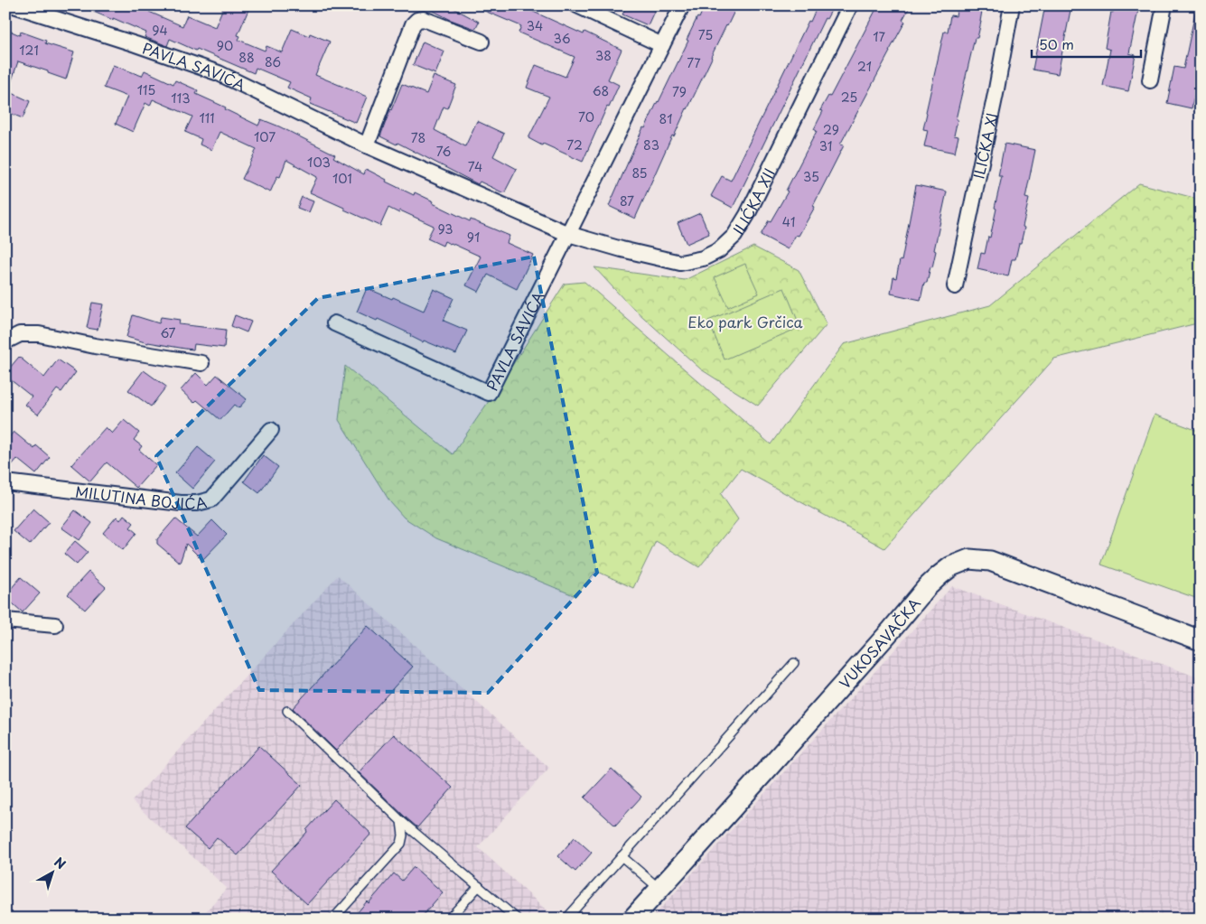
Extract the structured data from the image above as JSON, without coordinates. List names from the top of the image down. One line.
{"streets":{"street":["PAVLA SAVIĆA","ILIĆKA XI","ILIĆKA XII","MILUTINA BOJIĆA","VUKOSAVAČKA"]},"crossings":[["PAVLA SAVIĆA","ILIĆKA XII"]],"parks":["Eko park Grčica"],"house_numbers":["34","94","75","17","36","90","121","38","88","86","77","21","115","68","79","25","113","70","111","81","29","107","78","72","83","31","76","103","74","85","35","101","87","41","93","91","67"],"scale_bar":"50 m","north":"top right"}
